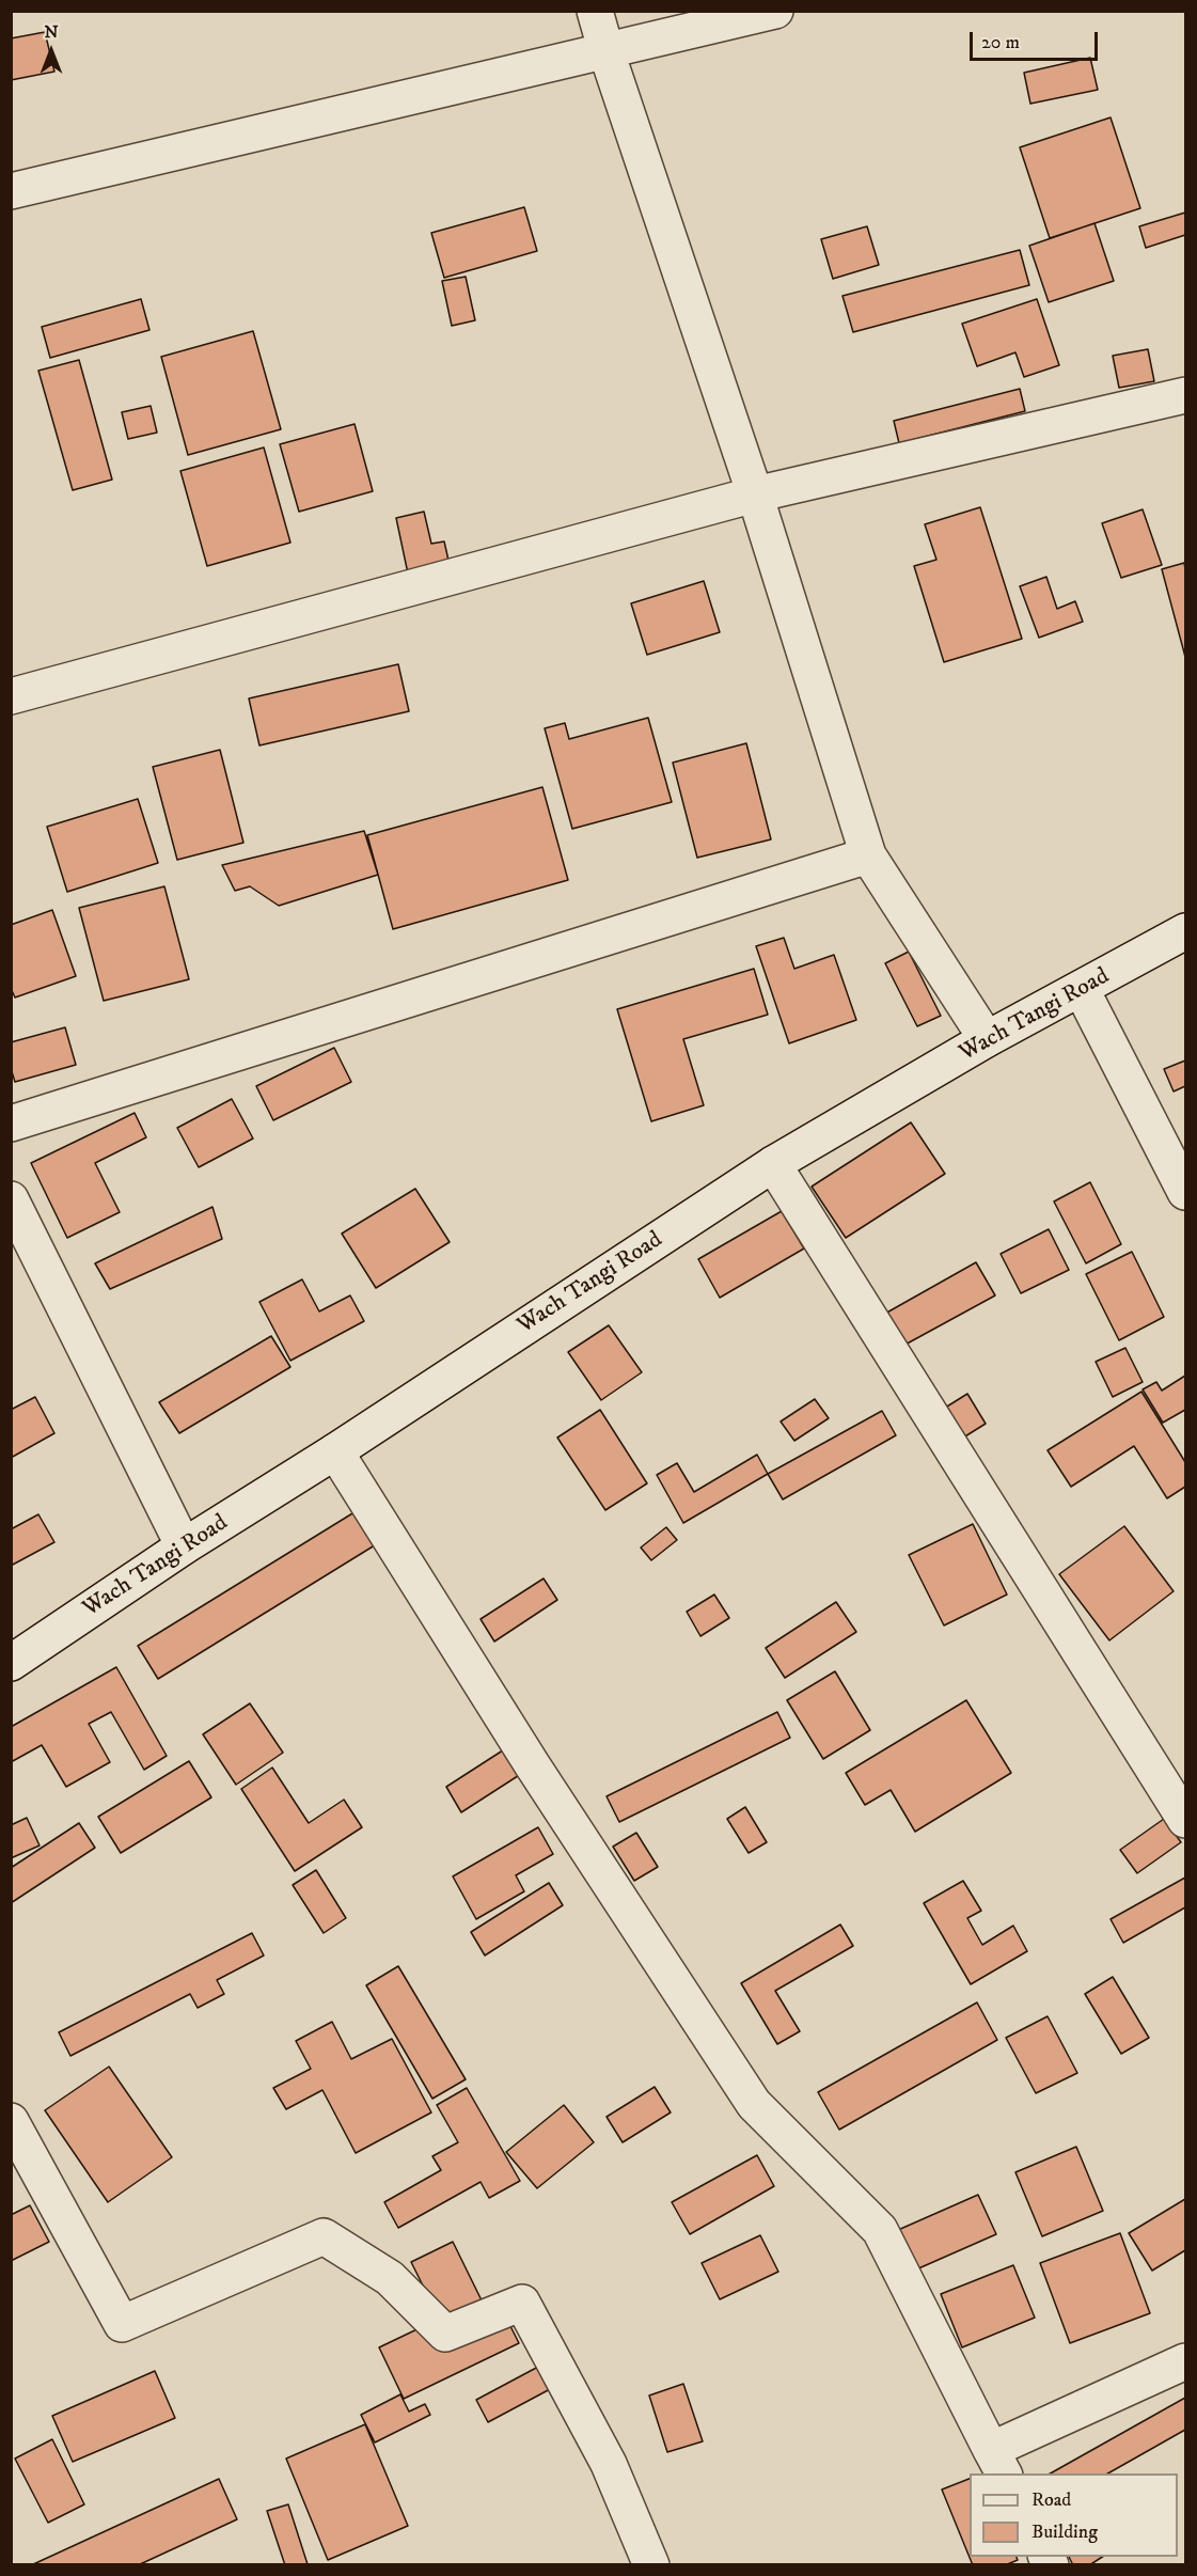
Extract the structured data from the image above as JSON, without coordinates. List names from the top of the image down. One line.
{"streets":{"street":["Wach Tangi Road"]},"legend":["Road","Building"],"scale_bar":"20 m","north":"top"}
